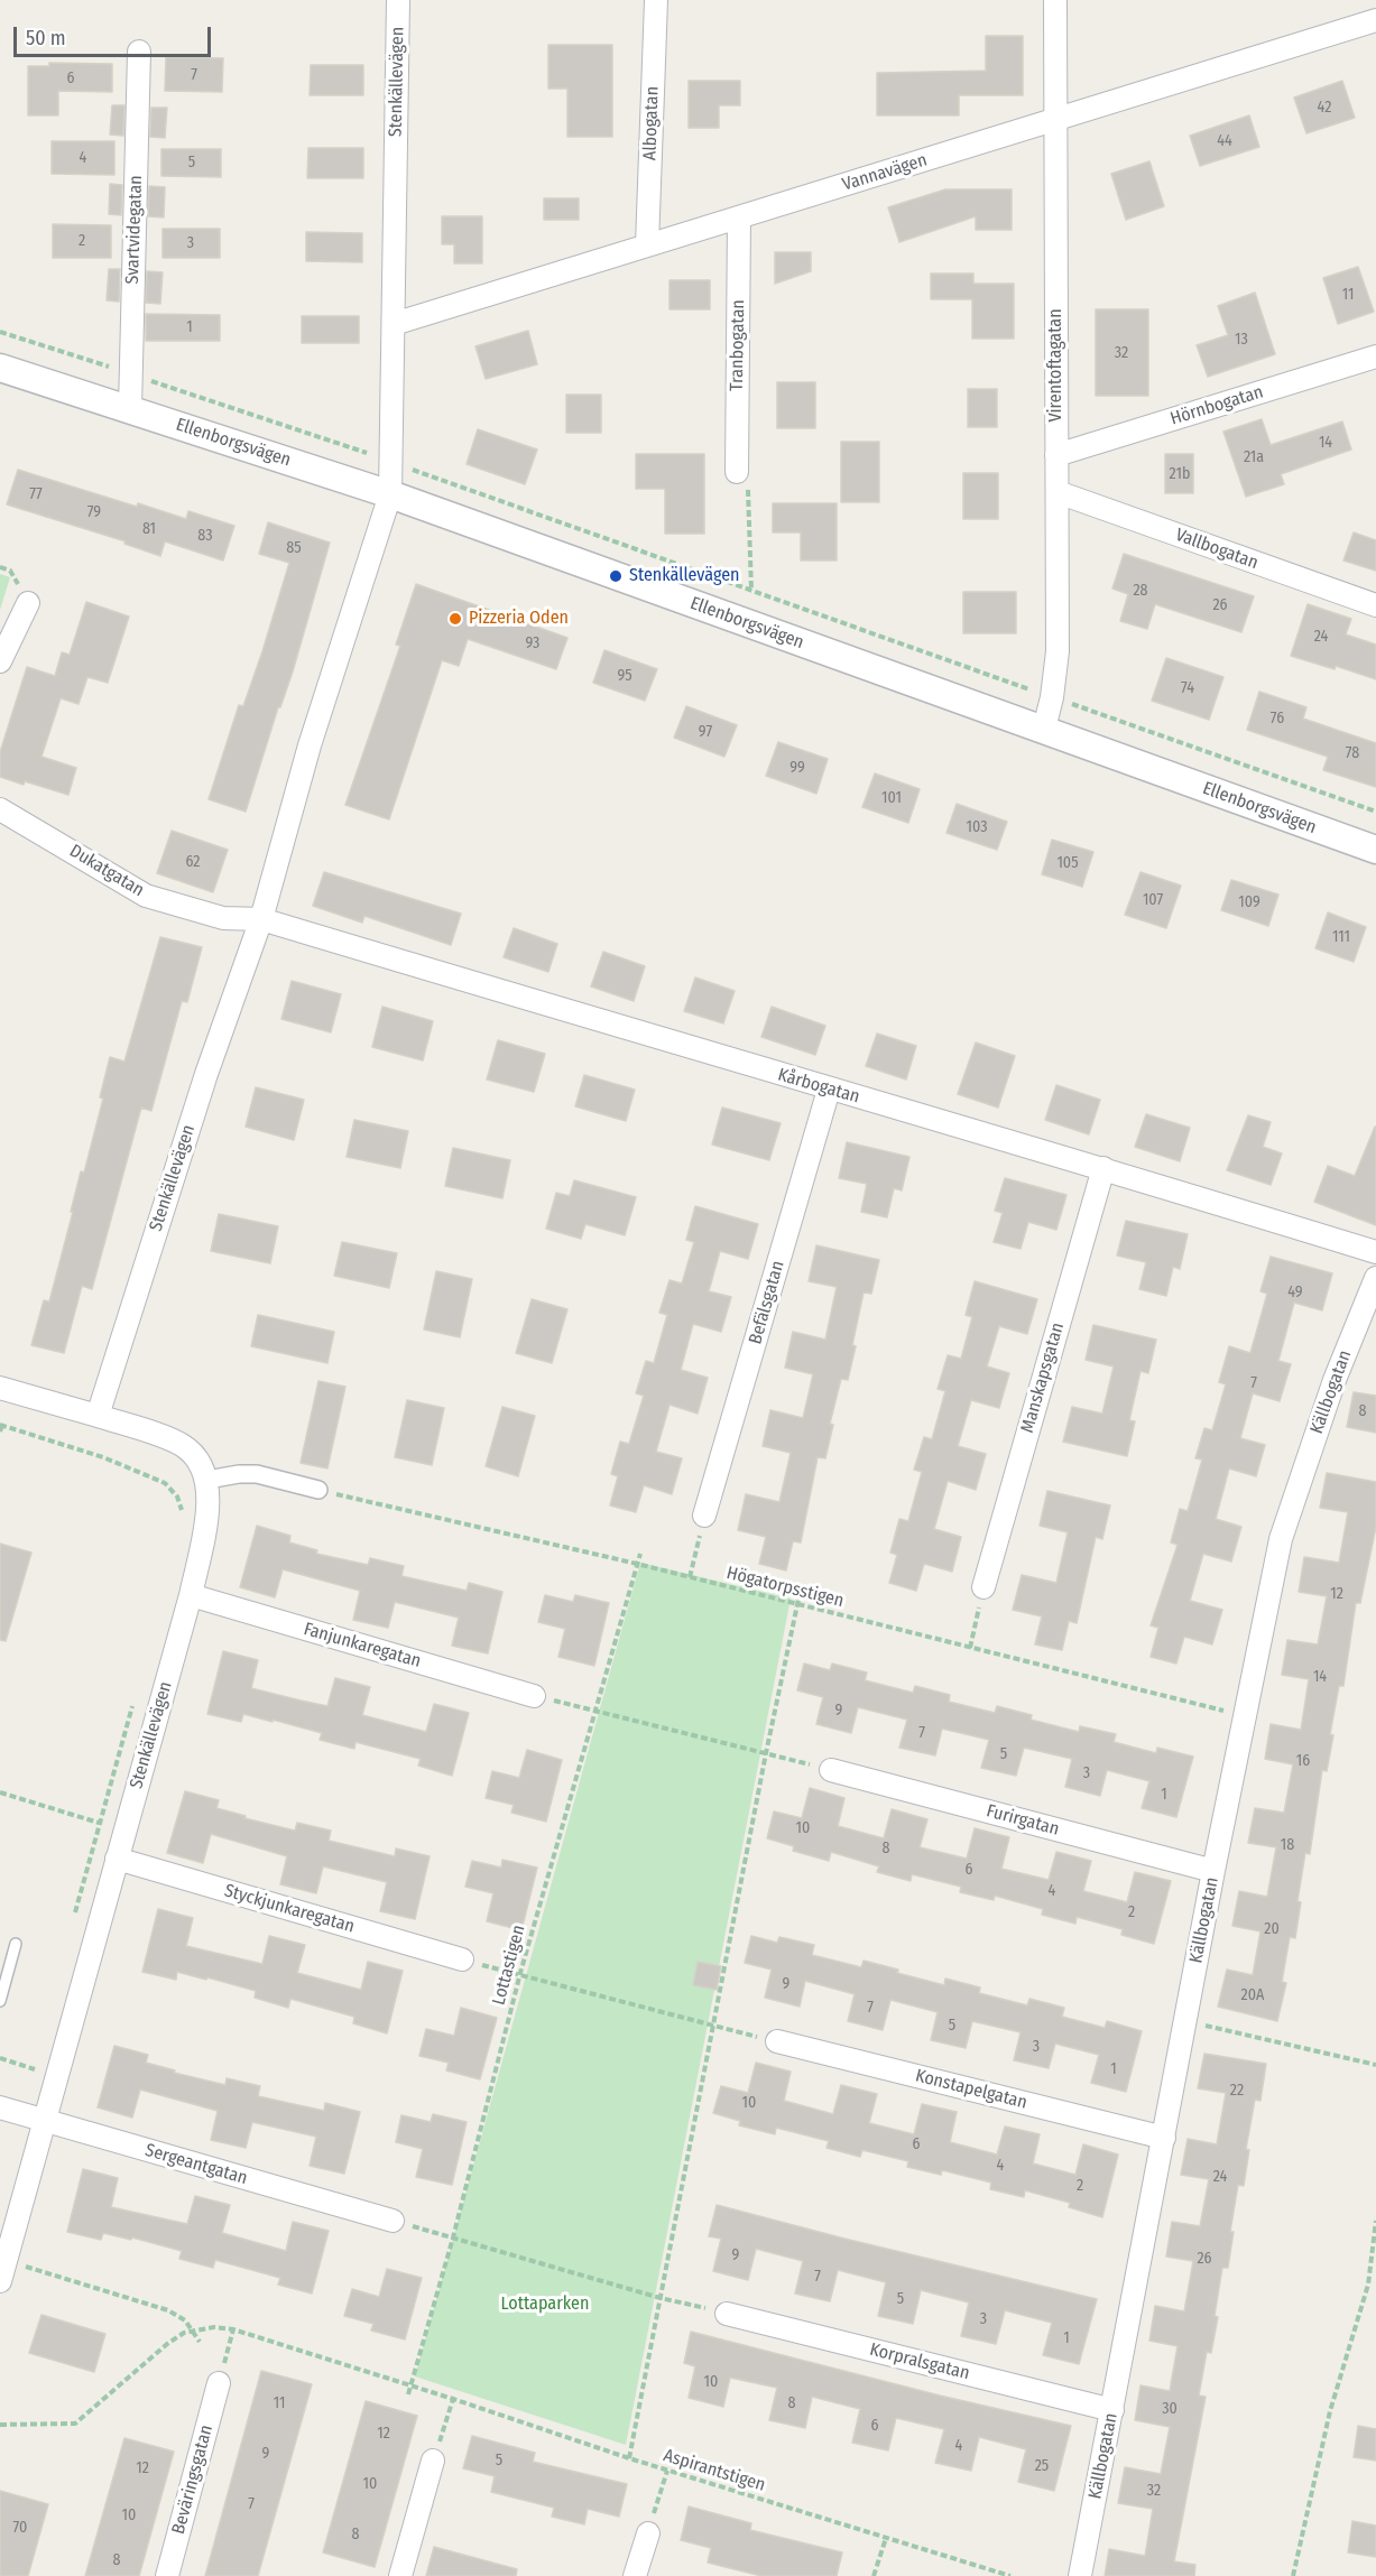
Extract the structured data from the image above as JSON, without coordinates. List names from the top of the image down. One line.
{"streets":{"street":["Stenkällevägen","Albogatan","Vannavägen","Svartvidegatan","Tranbogatan","Virentoftagatan","Hörnbogatan","Ellenborgsvägen","Vallbogatan","Dukatgatan","Kårbogatan","Befälsgatan","Manskapsgatan","Källbogatan","Fanjunkaregatan","Furirgatan","Styckjunkaregatan","Konstapelgatan","Sergeantgatan","Korpralsgatan","Beväringsgatan"],"path":["Högatorpsstigen","Lottastigen","Aspirantstigen"]},"crossings":[["Stenkällevägen","Vannavägen"],["Stenkällevägen","Ellenborgsvägen"],["Stenkällevägen","Dukatgatan"],["Stenkällevägen","Kårbogatan"],["Stenkällevägen","Fanjunkaregatan"],["Stenkällevägen","Styckjunkaregatan"],["Stenkällevägen","Sergeantgatan"],["Albogatan","Vannavägen"],["Vannavägen","Tranbogatan"],["Vannavägen","Virentoftagatan"],["Svartvidegatan","Ellenborgsvägen"],["Virentoftagatan","Hörnbogatan"],["Virentoftagatan","Ellenborgsvägen"],["Virentoftagatan","Vallbogatan"],["Dukatgatan","Kårbogatan"],["Kårbogatan","Befälsgatan"],["Kårbogatan","Manskapsgatan"],["Källbogatan","Högatorpsstigen"],["Källbogatan","Furirgatan"],["Källbogatan","Konstapelgatan"],["Källbogatan","Korpralsgatan"],["Högatorpsstigen","Lottastigen"],["Lottastigen","Aspirantstigen"]],"parks":["Lottaparken"],"places":["Stenkällevägen","Pizzeria Oden"],"house_numbers":["7","6","42","44","4","5","2","3","11","1","13","32","14","21a","21b","77","79","81","83","85","28","26","24","93","95","74","76","97","78","99","101","103","62","105","107","109","111","49","7","8","12","14","9","7","5","16","3","1","10","18","8","6","4","2","20","9","20A","7","5","3","1","22","10","6","4","24","2","9","26","7","5","3","1","10","11","8","30","6","12","4","9","5","25","12","10","32","7","10","70","8","8"],"scale_bar":"50 m"}
